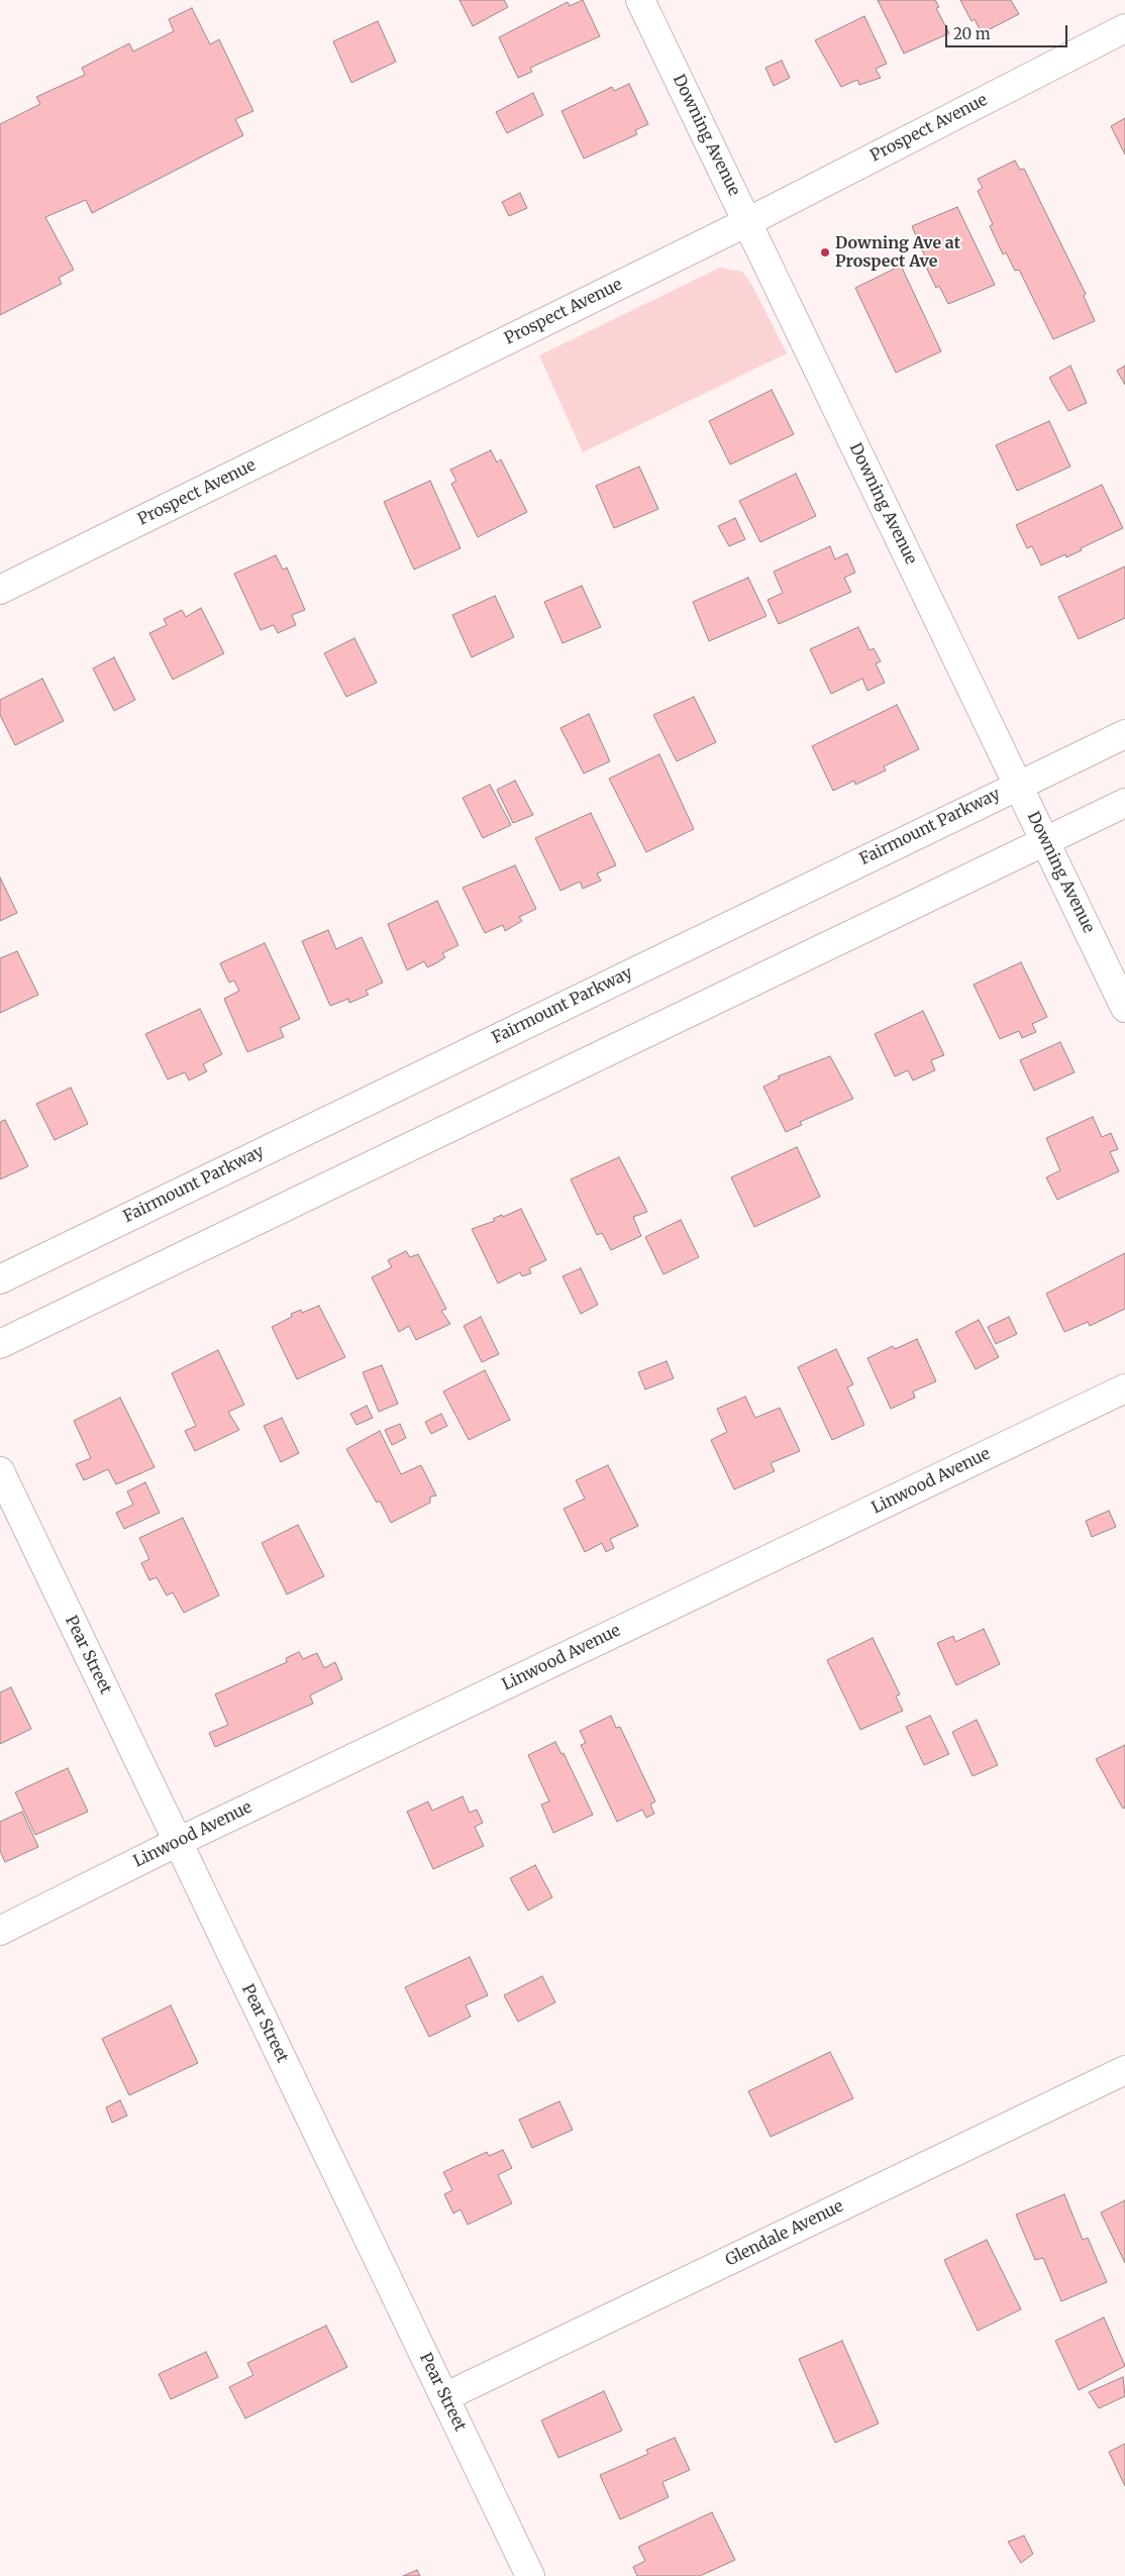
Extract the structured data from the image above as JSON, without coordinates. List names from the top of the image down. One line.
{"streets":{"street":["Prospect Avenue","Downing Avenue","Fairmount Parkway","Linwood Avenue","Pear Street","Glendale Avenue"]},"crossings":[["Prospect Avenue","Downing Avenue"],["Downing Avenue","Fairmount Parkway"],["Linwood Avenue","Pear Street"],["Pear Street","Glendale Avenue"]],"places":["Downing Ave at Prospect Ave"],"scale_bar":"20 m"}
